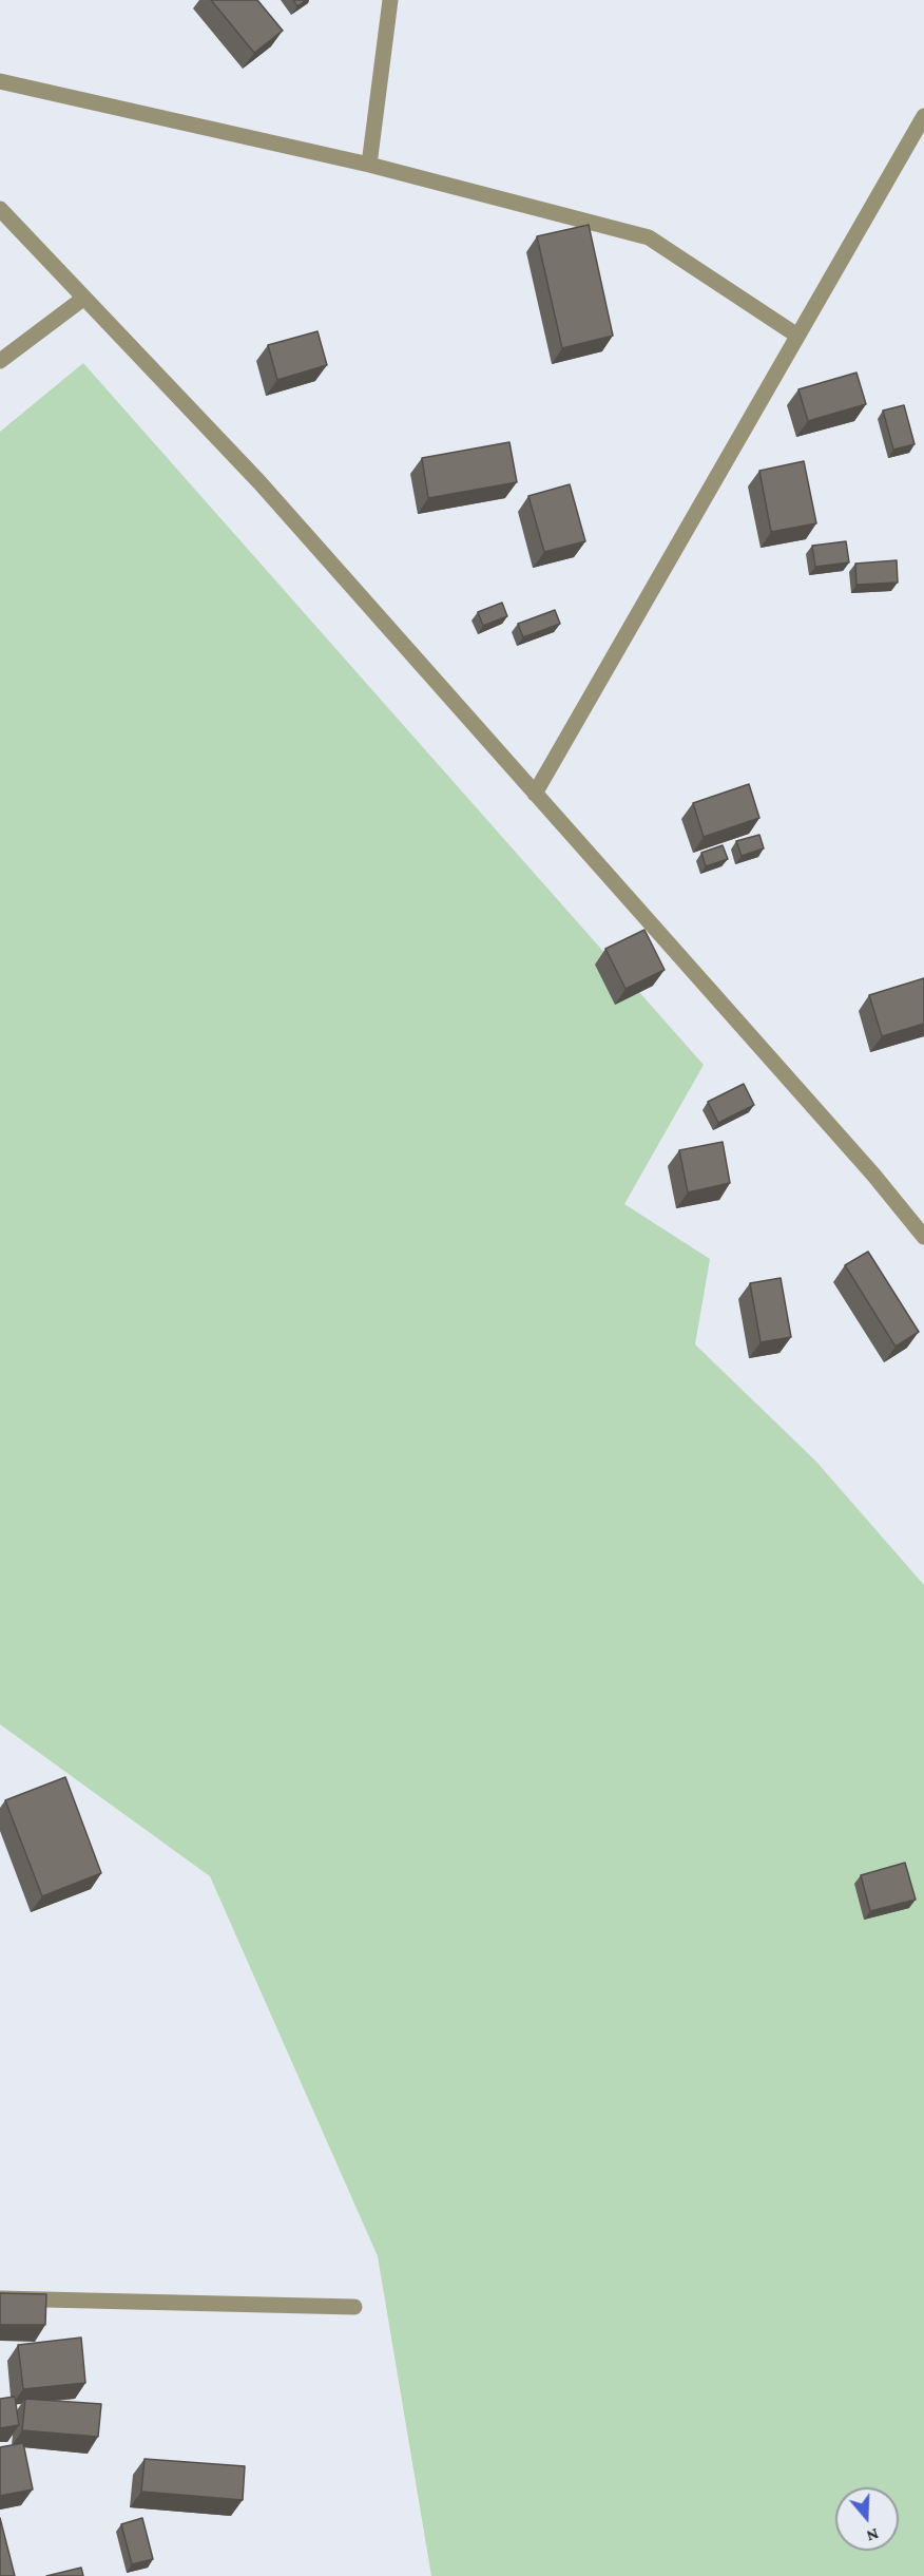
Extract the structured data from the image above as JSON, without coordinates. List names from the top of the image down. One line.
{"north":"bottom"}
